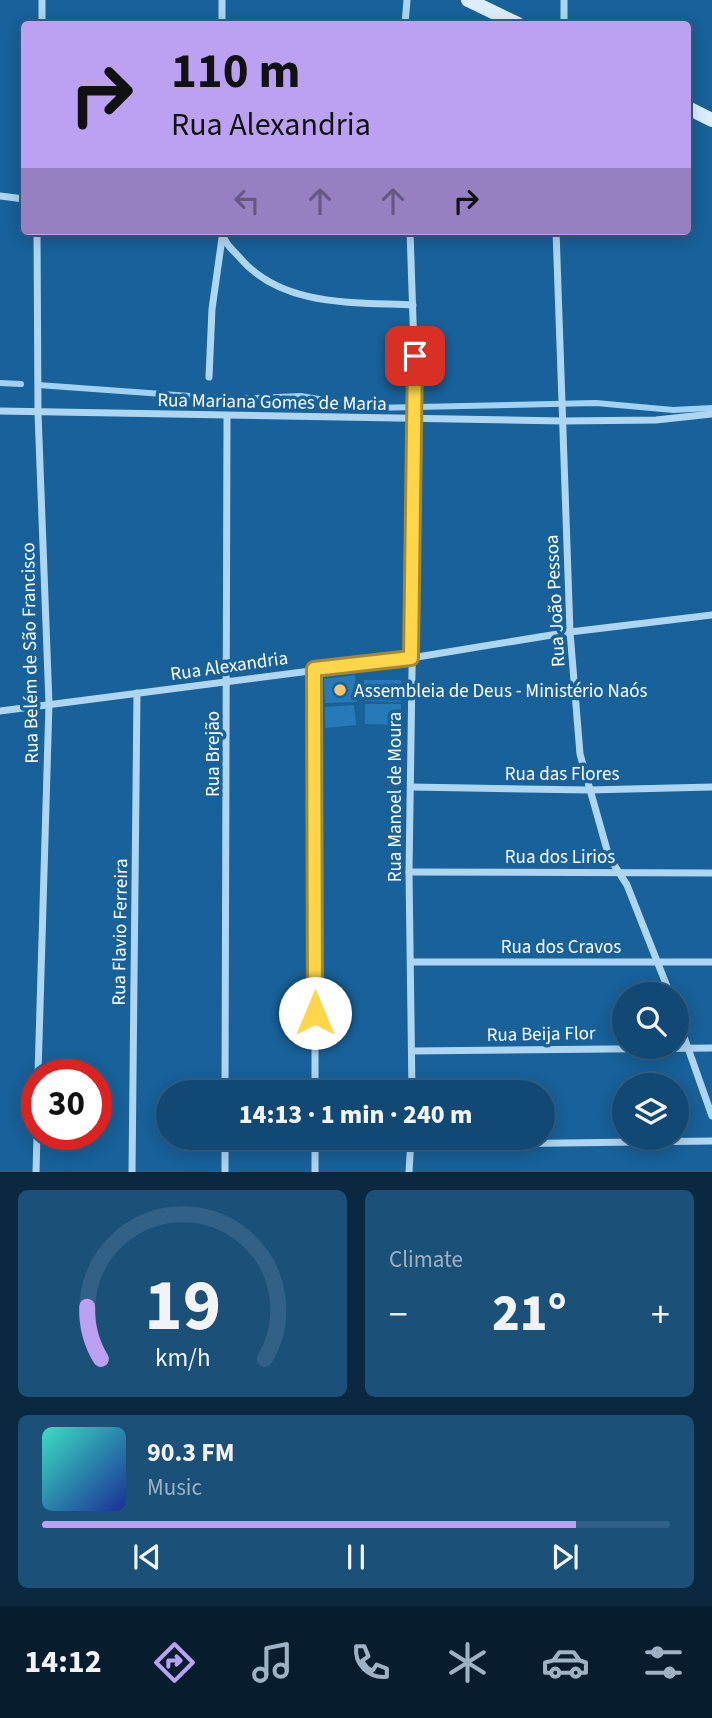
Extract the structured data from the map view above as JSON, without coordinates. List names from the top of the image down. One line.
{"streets":{"street":["Rua Mariana Gomes de Maria","Rua João Pessoa","Rua Belém de São Francisco","Rua Alexandria","Rua Brejão","Rua das Flores","Rua Manoel de Moura","Rua dos Lirios","Rua Flavio Ferreira","Rua dos Cravos","Rua Beija Flor"]},"crossings":[["Rua Mariana Gomes de Maria","Rua João Pessoa"],["Rua Mariana Gomes de Maria","Rua Belém de São Francisco"],["Rua Mariana Gomes de Maria","Rua Brejão"],["Rua Mariana Gomes de Maria","Rua Manoel de Moura"],["Rua João Pessoa","Rua Alexandria"],["Rua João Pessoa","Rua das Flores"],["Rua João Pessoa","Rua dos Lirios"],["Rua João Pessoa","Rua dos Cravos"],["Rua Belém de São Francisco","Rua Alexandria"],["Rua Alexandria","Rua Brejão"],["Rua Alexandria","Rua Manoel de Moura"],["Rua Alexandria","Rua Flavio Ferreira"],["Rua das Flores","Rua Manoel de Moura"],["Rua Manoel de Moura","Rua dos Lirios"],["Rua Manoel de Moura","Rua dos Cravos"],["Rua Manoel de Moura","Rua Beija Flor"]],"places":["Assembleia de Deus - Ministério Naós"],"page":{"turn":["110 m","Rua Alexandria"],"limit":"30","trip":"14:13 · 1 min · 240 m","tile":"Climate","heat":["−","21°","+"],"song":["90.3 FM","Music"],"tabs":"14:12","gauge":["19","km/h"]}}
